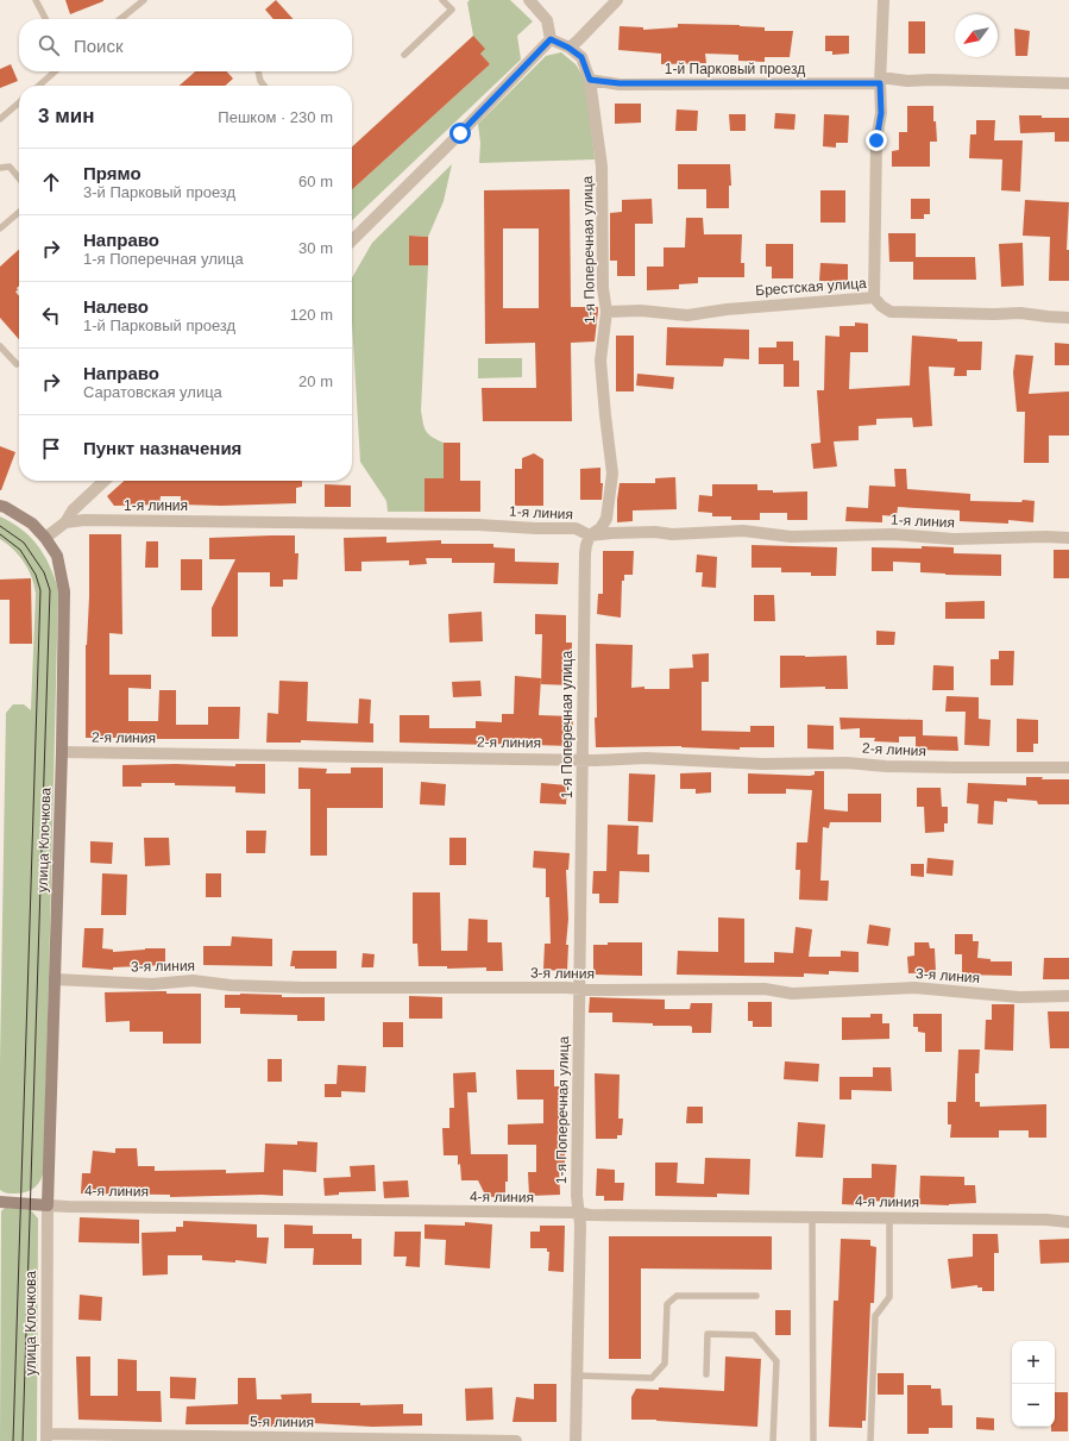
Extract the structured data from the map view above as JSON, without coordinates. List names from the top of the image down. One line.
{"streets":{"street":["1-й Парковый проезд","1-я Поперечная улица","Брестская улица","1-я линия","2-я линия","улица Клочкова","3-я линия","4-я линия","5-я линия"]},"crossings":[["1-й Парковый проезд","1-я Поперечная улица"],["1-я Поперечная улица","Брестская улица"],["1-я Поперечная улица","1-я линия"],["1-я Поперечная улица","2-я линия"],["1-я Поперечная улица","3-я линия"],["1-я Поперечная улица","4-я линия"],["2-я линия","улица Клочкова"],["улица Клочкова","3-я линия"],["улица Клочкова","4-я линия"],["улица Клочкова","5-я линия"]],"north":"bottom left","page":{"search":"Поиск","heading":["3 мин","Пешком · 230 m"],"list":[["Прямо","3-й Парковый проезд","60 m"],["Направо","1-я Поперечная улица","30 m"],["Налево","1-й Парковый проезд","120 m"],["Направо","Саратовская улица","20 m"],"Пункт назначения"],"map_buttons":["+","−"]}}
